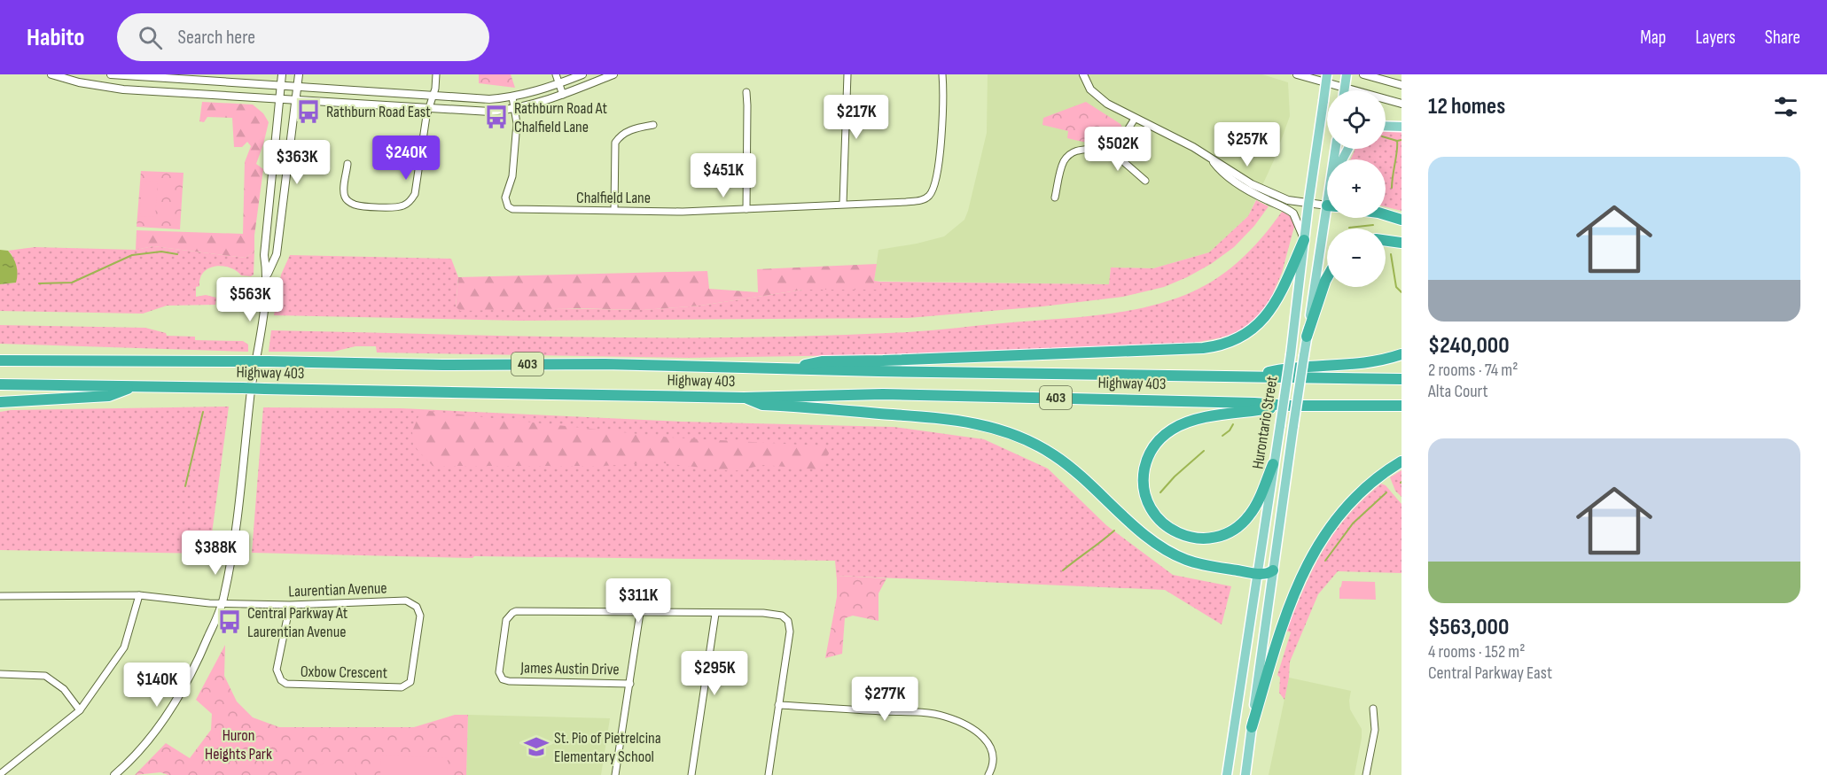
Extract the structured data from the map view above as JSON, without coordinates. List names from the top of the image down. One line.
{"streets":{"highway":["403","Highway 403"],"main road":["Hurontario Street"],"street":["Chalfield Lane","Laurentian Avenue","James Austin Drive","Oxbow Crescent"]},"crossings":[["Laurentian Avenue","Oxbow Crescent"]],"parks":["Huron Heights Park"],"places":{"bus stop":["Rathburn Road East","Rathburn Road At Chalfield Lane","Central Parkway At Laurentian Avenue"],"school or university":["St. Pio of Pietrelcina Elementary School"]},"page":{"header":"Habito","search":"Search here","nav":["Map","Layers","Share"],"heading":"12 homes","map_buttons":["+","−"],"price":["$217K","$257K","$502K","$240K","$363K","$451K","$563K","$388K","$311K","$295K","$140K","$277K"],"list":[{"name":"$240,000","note":"2 rooms · 74 m² · Alta Court"},{"name":"$563,000","note":"4 rooms · 152 m² · Central Parkway East"}]}}
